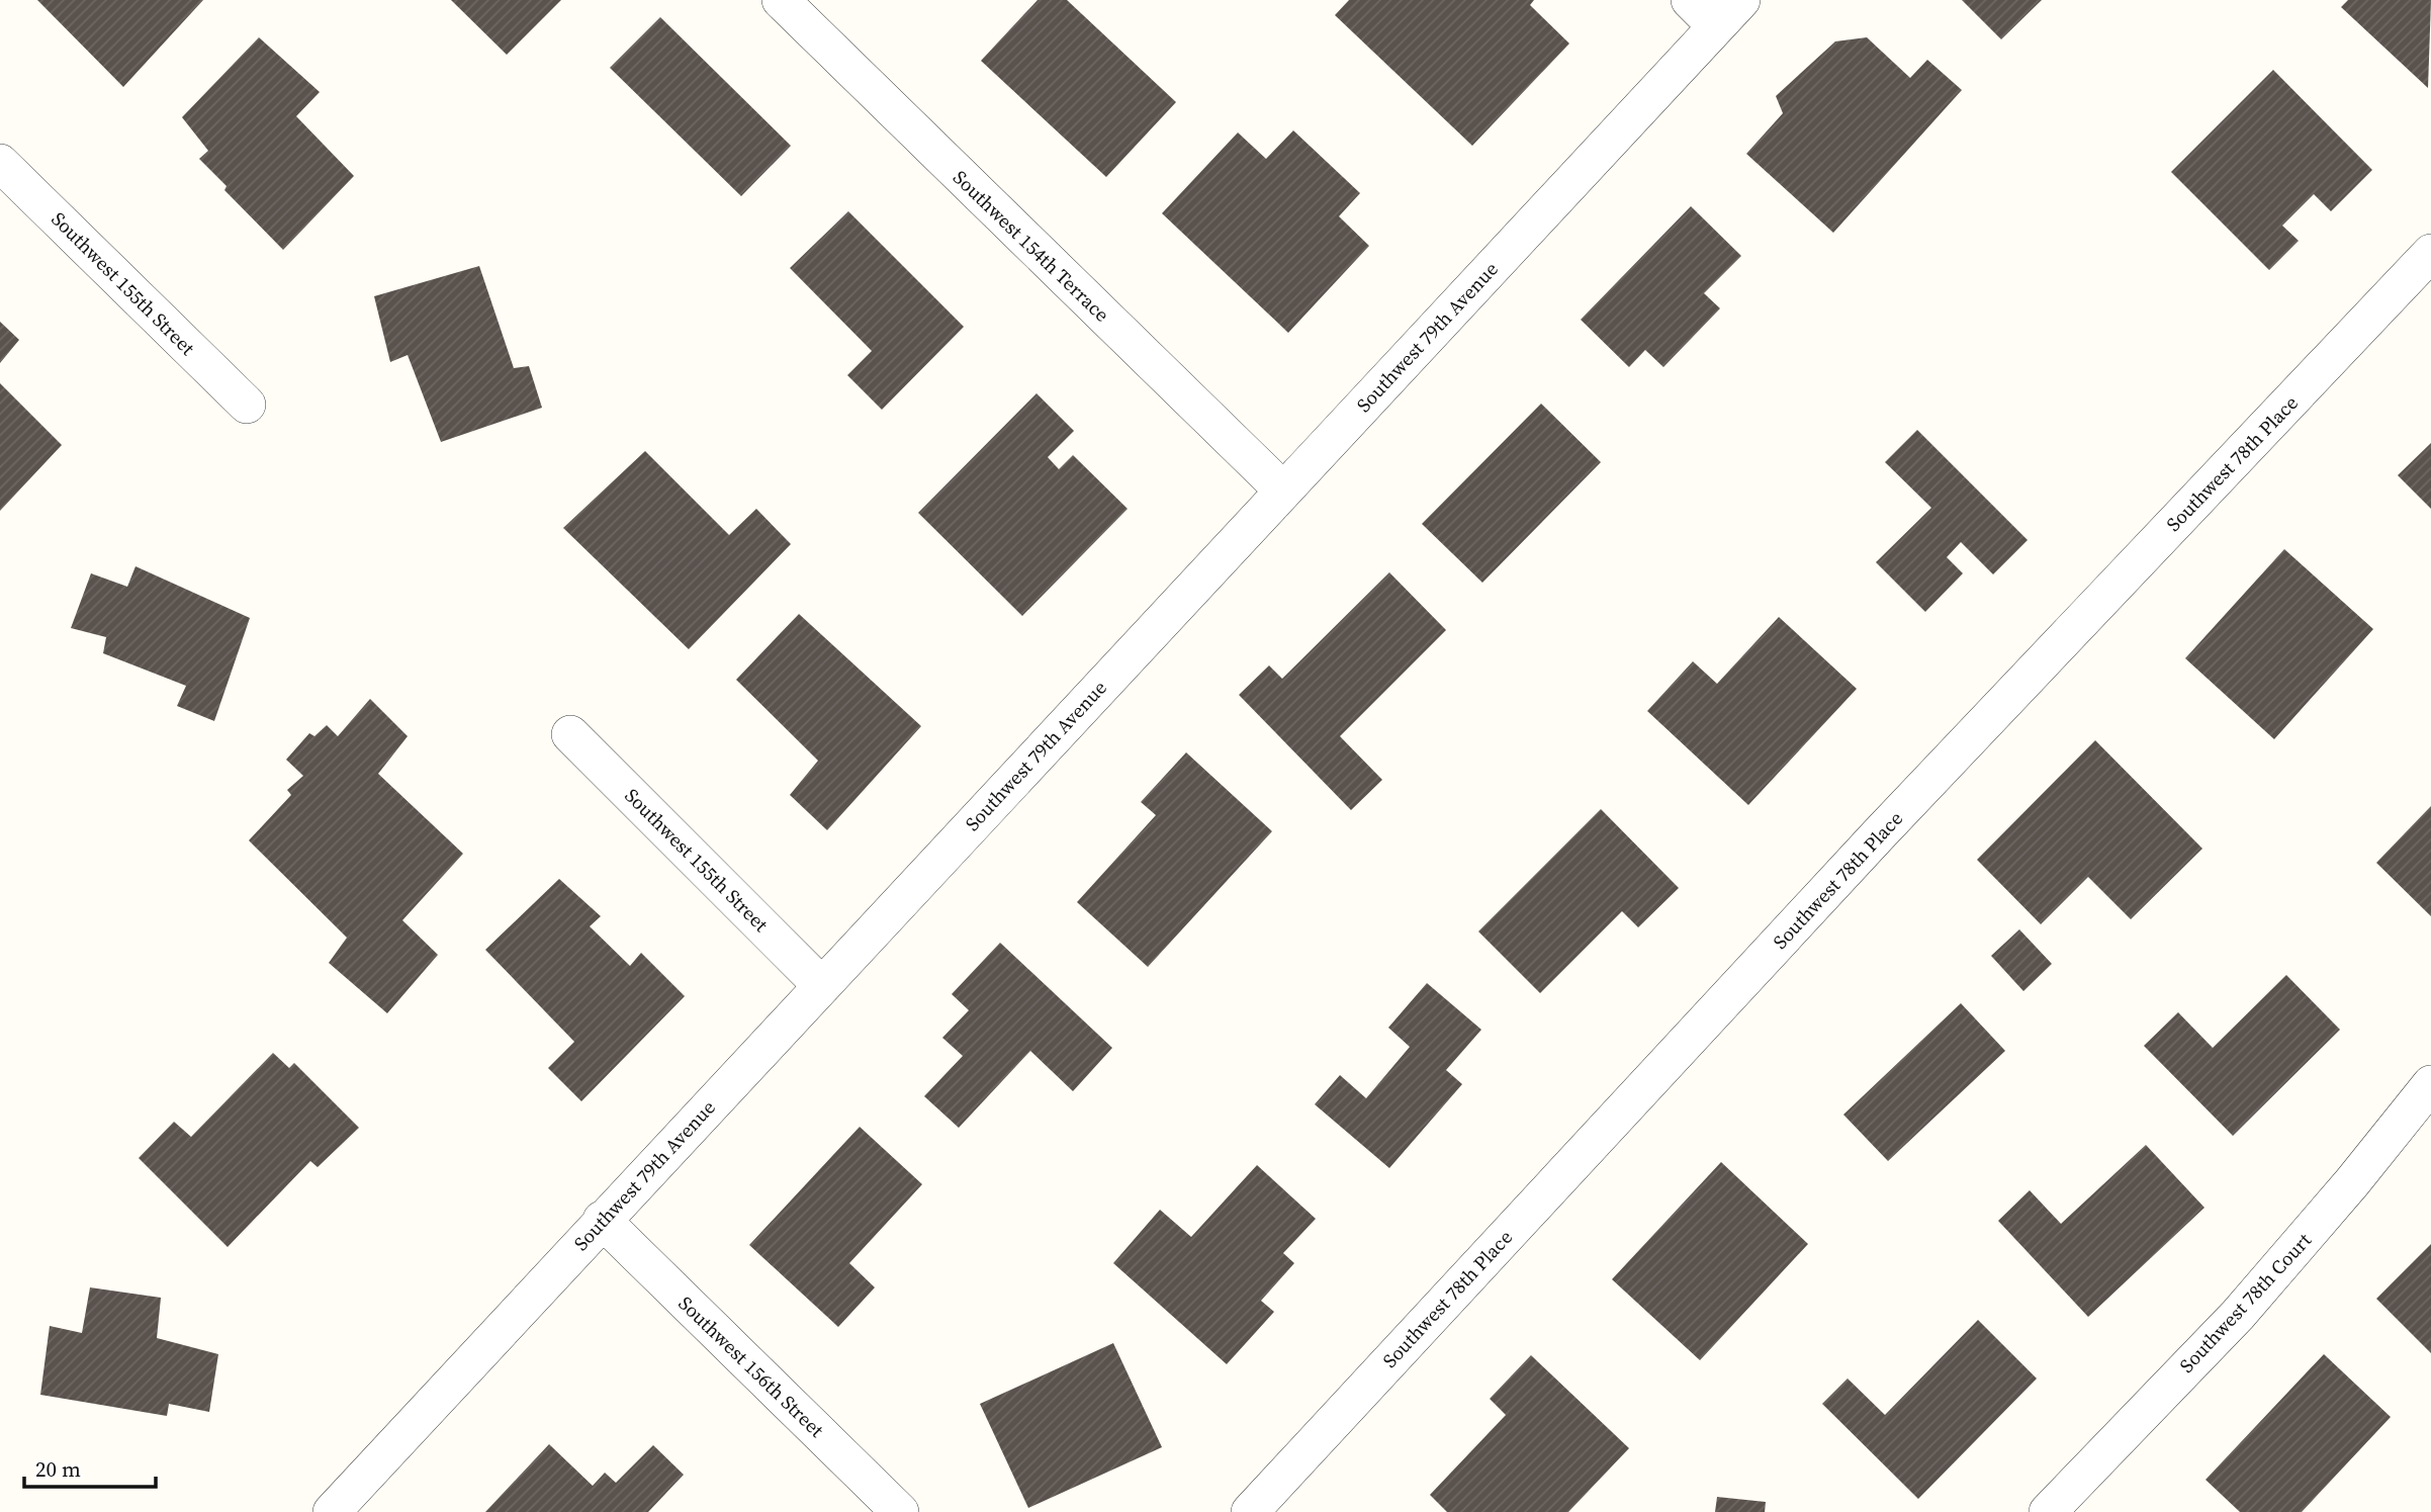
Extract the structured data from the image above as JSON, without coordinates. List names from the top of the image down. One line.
{"streets":{"street":["Southwest 154th Terrace","Southwest 155th Street","Southwest 79th Avenue","Southwest 78th Place","Southwest 78th Court","Southwest 156th Street"]},"crossings":[["Southwest 154th Terrace","Southwest 79th Avenue"],["Southwest 155th Street","Southwest 79th Avenue"],["Southwest 79th Avenue","Southwest 156th Street"]],"scale_bar":"20 m"}
